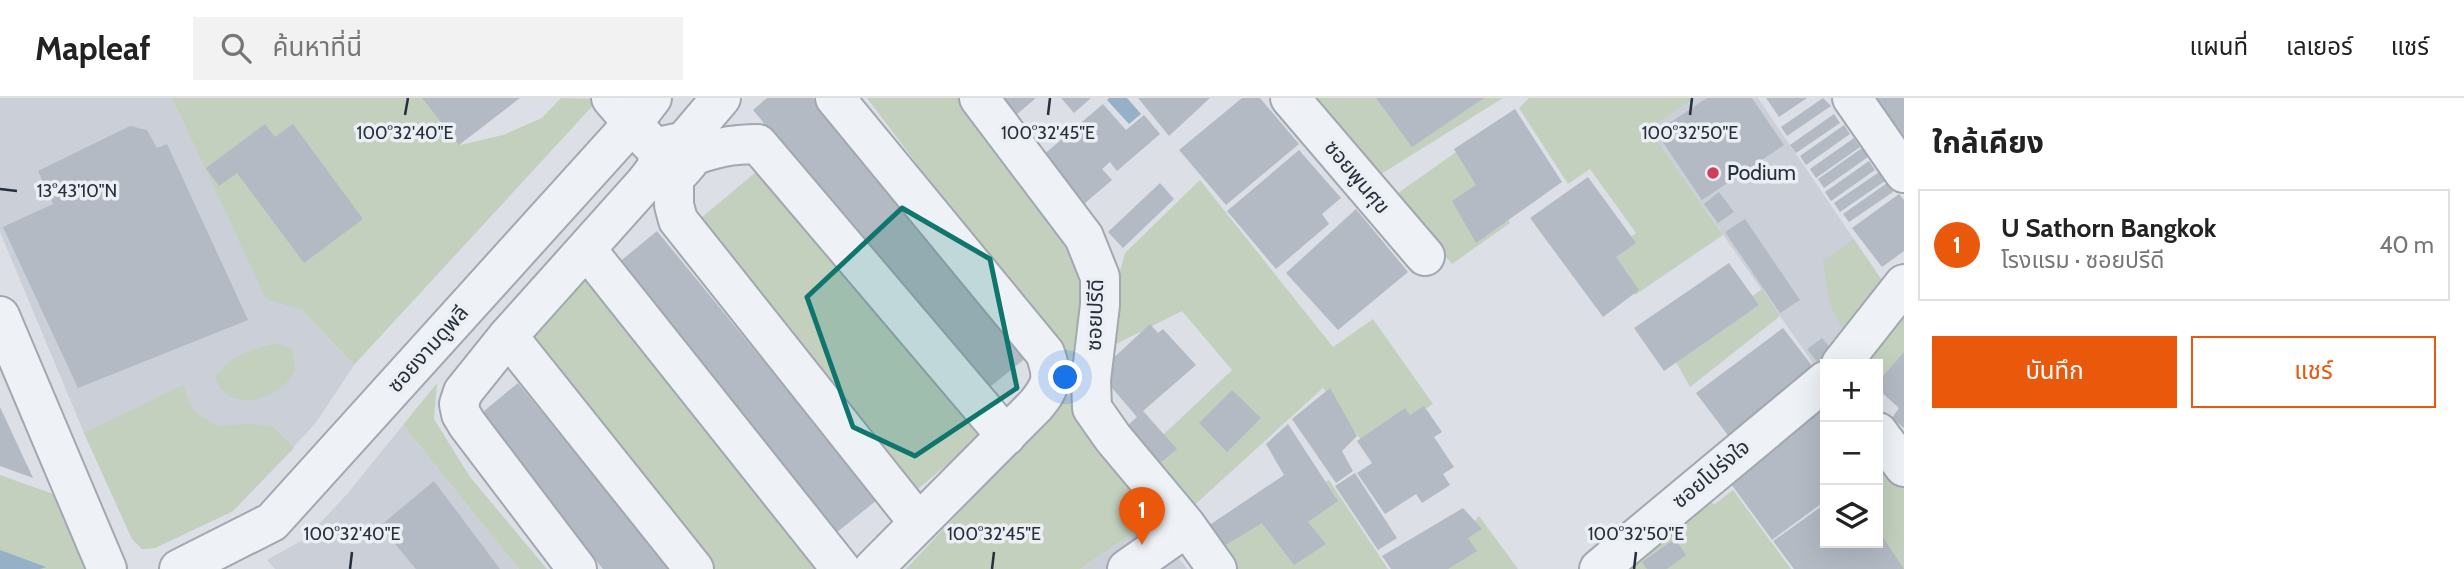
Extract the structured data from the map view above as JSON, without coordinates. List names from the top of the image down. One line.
{"streets":{"street":["ซอยพูนศุข","ซอยปรีดี","ซอยงามดูพลี","ซอยโปร่งใจ"]},"places":["Podium"],"page":{"header":"Mapleaf","search":"ค้นหาที่นี่","nav":["แผนที่","เลเยอร์","แชร์"],"heading":"ใกล้เคียง","list":[{"mark":"1","name":"U Sathorn Bangkok","note":"โรงแรม · ซอยปรีดี","value":"40 m"}],"buttons":["บันทึก","แชร์"],"map_buttons":["+","−"],"pins":"1"},"coordinates":["100°32'40\"E","100°32'45\"E","100°32'50\"E","13°43'10\"N"]}
